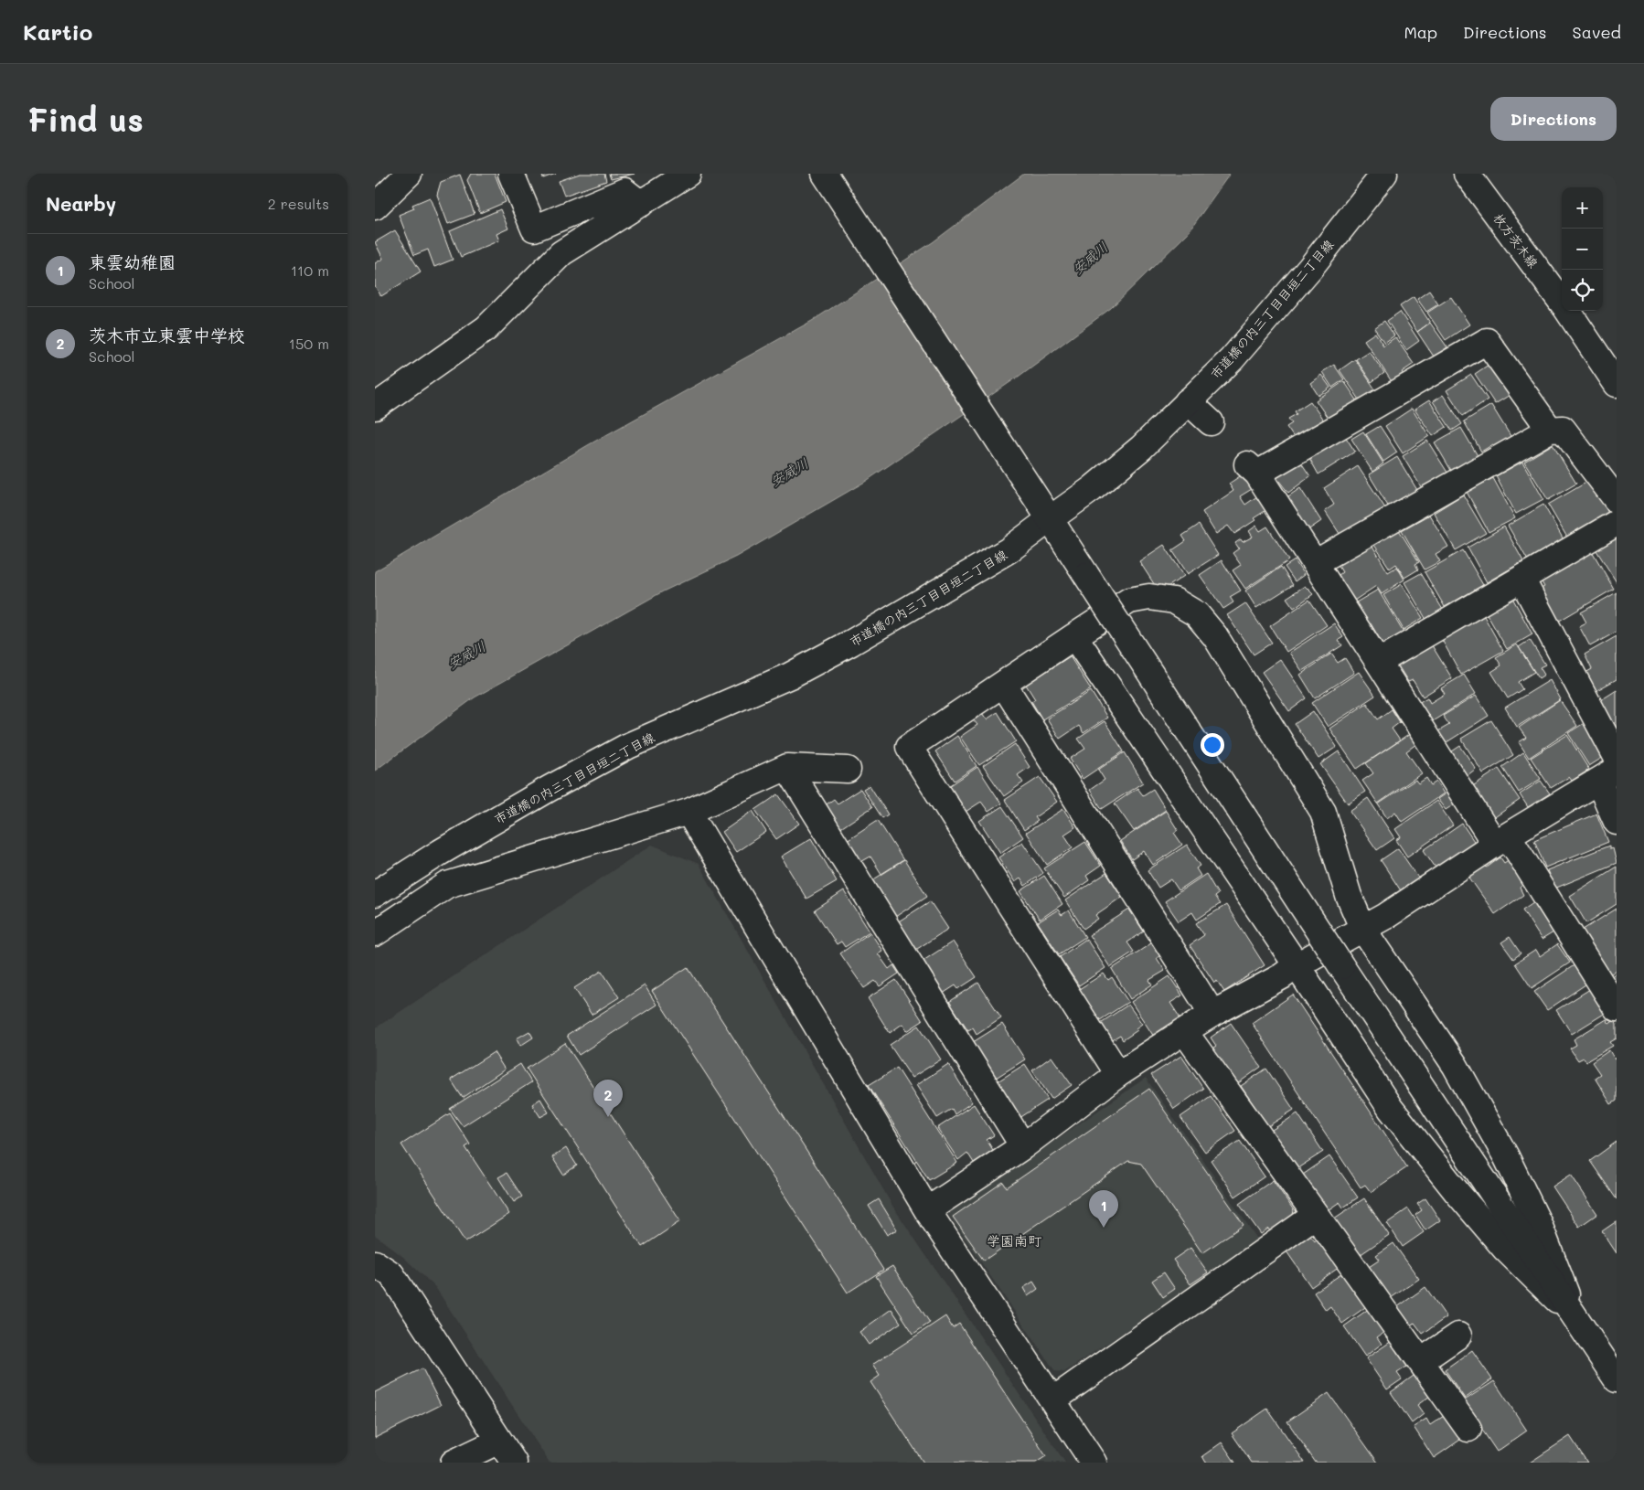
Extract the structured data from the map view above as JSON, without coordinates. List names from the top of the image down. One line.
{"streets":{"street":["枚方茨木線","市道橋の内三丁目目垣二丁目線"]},"districts":["学園南町"],"water":["安威川"],"page":{"header":"Kartio","nav":["Map","Directions","Saved"],"buttons":"Directions","title":"Find us","heading":["Nearby","2 results"],"map_buttons":["+","−"],"list":[{"mark":"1","name":"東雲幼稚園","note":"School","value":"110 m"},{"mark":"2","name":"茨木市立東雲中学校","note":"School","value":"150 m"}],"pins":["2","1"]}}
